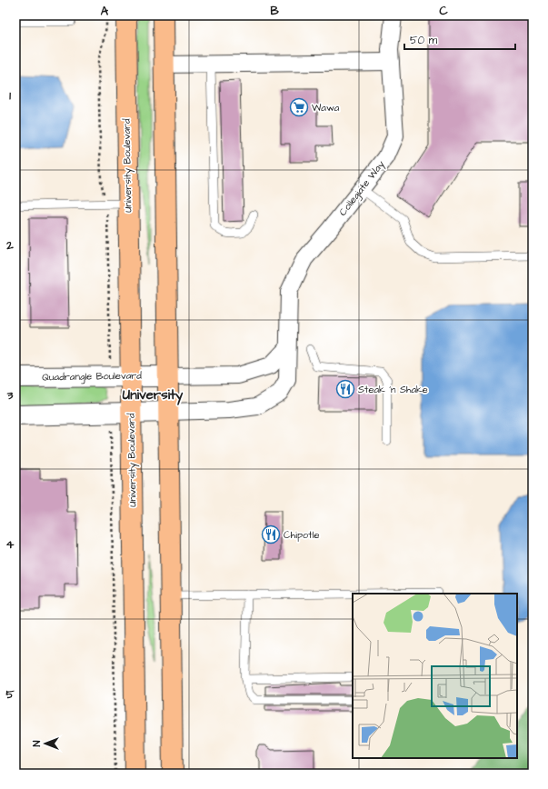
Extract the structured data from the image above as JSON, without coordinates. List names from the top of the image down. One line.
{"streets":{"main road":["University Boulevard"],"street":["Collegiate Way","Quadrangle Boulevard"]},"crossings":[["University Boulevard","Quadrangle Boulevard"]],"districts":["University"],"places":{"supermarket":["Wawa"],"restaurant":["Steak 'n Shake","Chipotle"]},"scale_bar":"50 m","north":"left","grid":{"columns":["A","B","C"],"rows":["1","2","3","4","5"]}}
